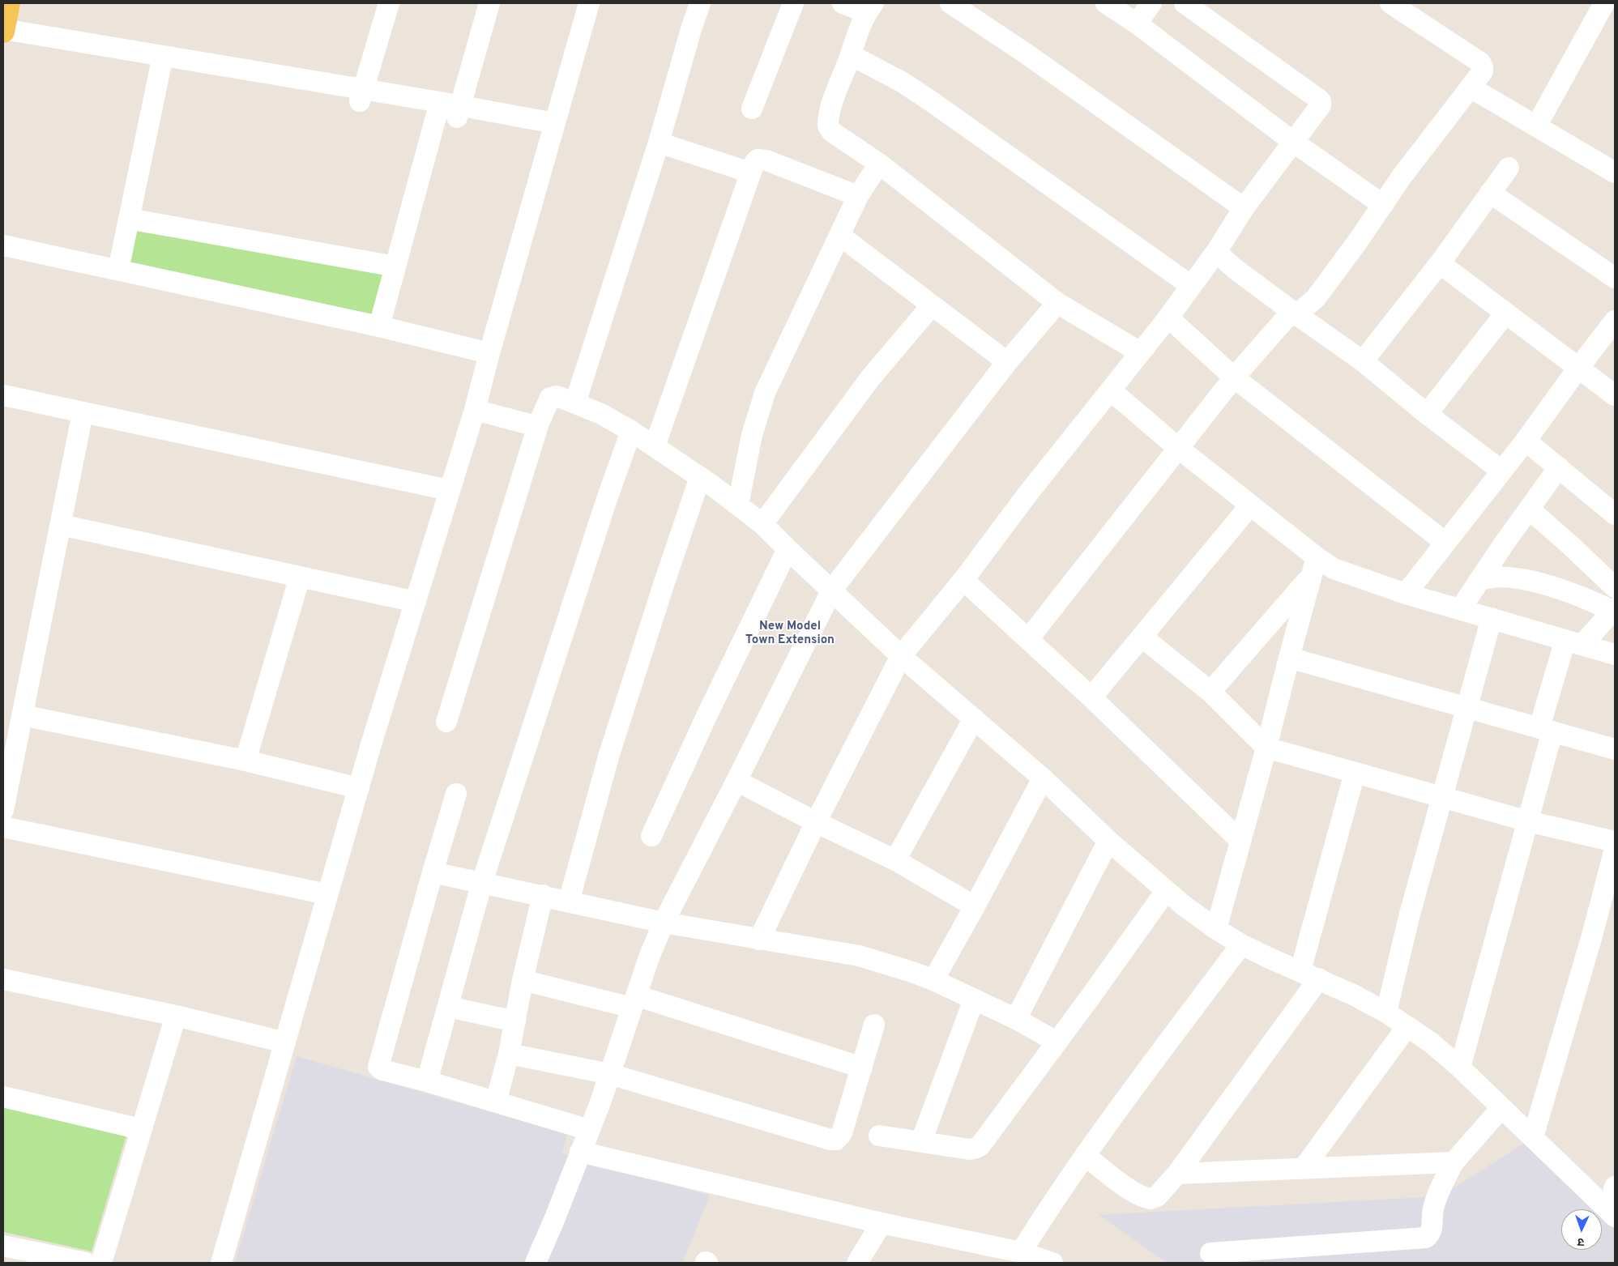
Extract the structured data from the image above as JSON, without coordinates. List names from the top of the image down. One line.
{"districts":["New Model Town Extension"],"north":"bottom"}
